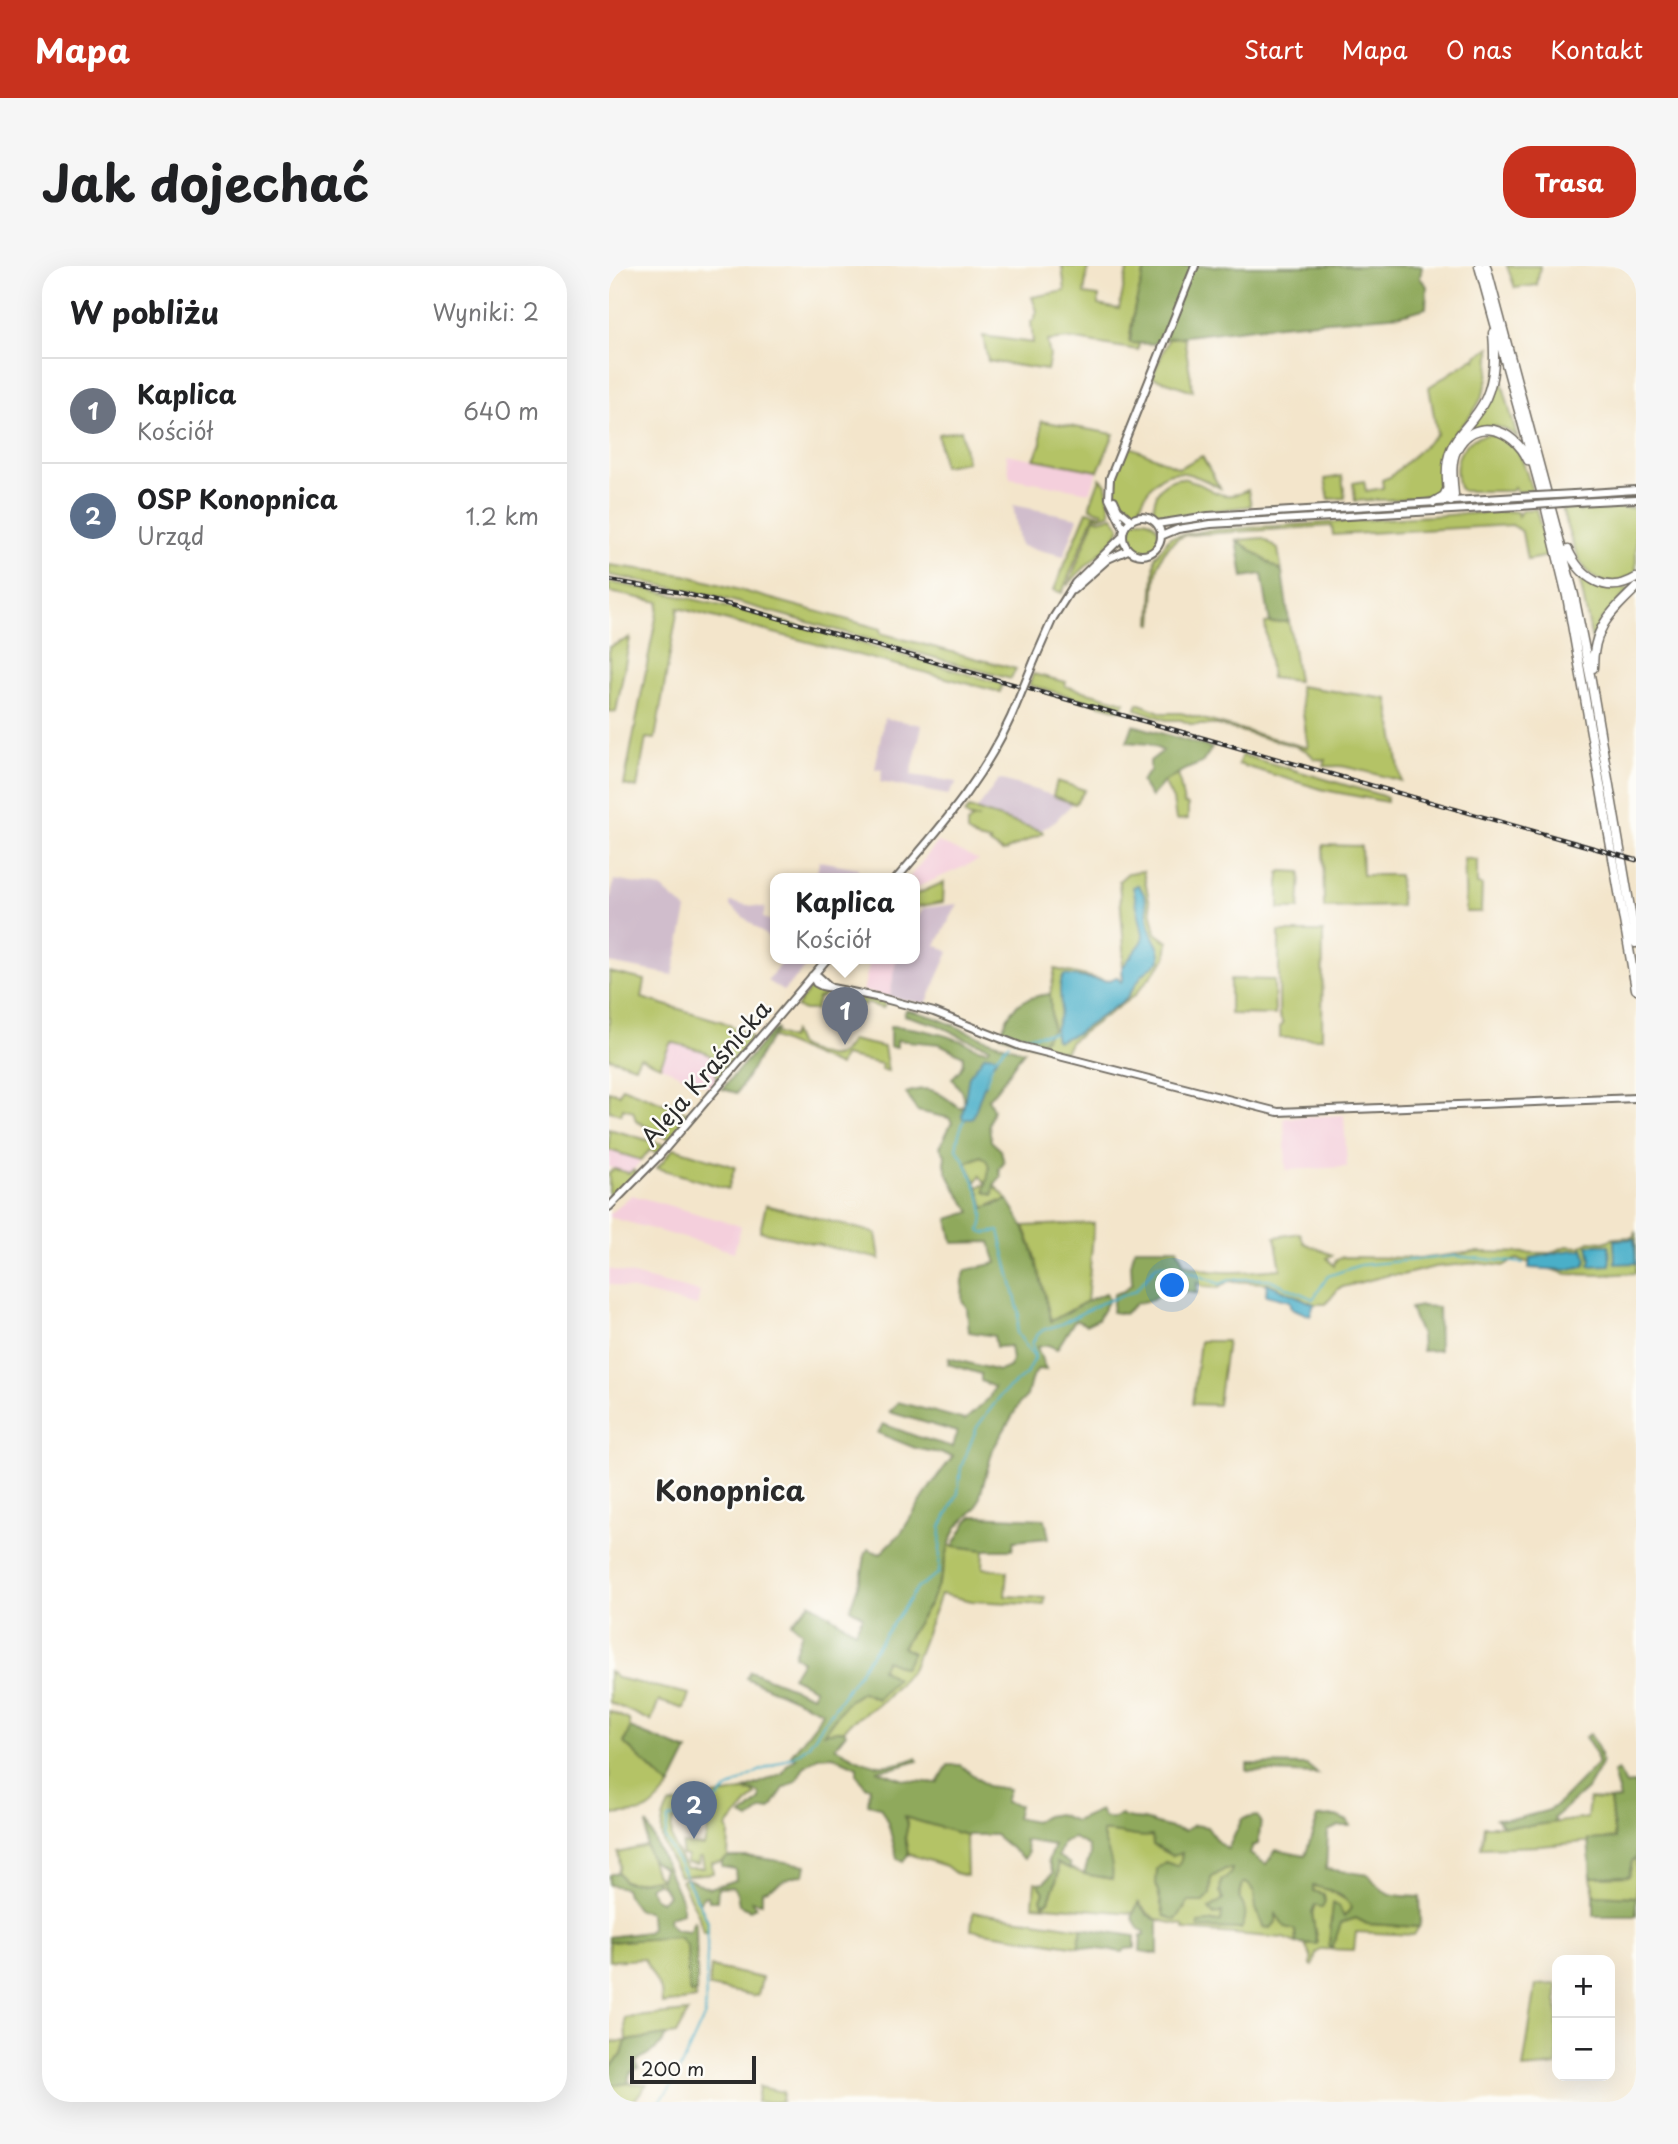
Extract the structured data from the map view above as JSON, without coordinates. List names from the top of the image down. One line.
{"streets":{"main road":["Aleja Kraśnicka"]},"districts":["Konopnica"],"scale_bar":"200 m","page":{"header":"Mapa","nav":["Start","Mapa","O nas","Kontakt"],"title":"Jak dojechać","buttons":"Trasa","heading":["W pobliżu","Wyniki: 2"],"list":[{"mark":"1","name":"Kaplica","note":"Kościół","value":"640 m"},{"mark":"2","name":"OSP Konopnica","note":"Urząd","value":"1.2 km"}],"popup":["Kaplica","Kościół"],"pins":["1","2"],"map_buttons":["+","−"],"scale":"200 m"}}
